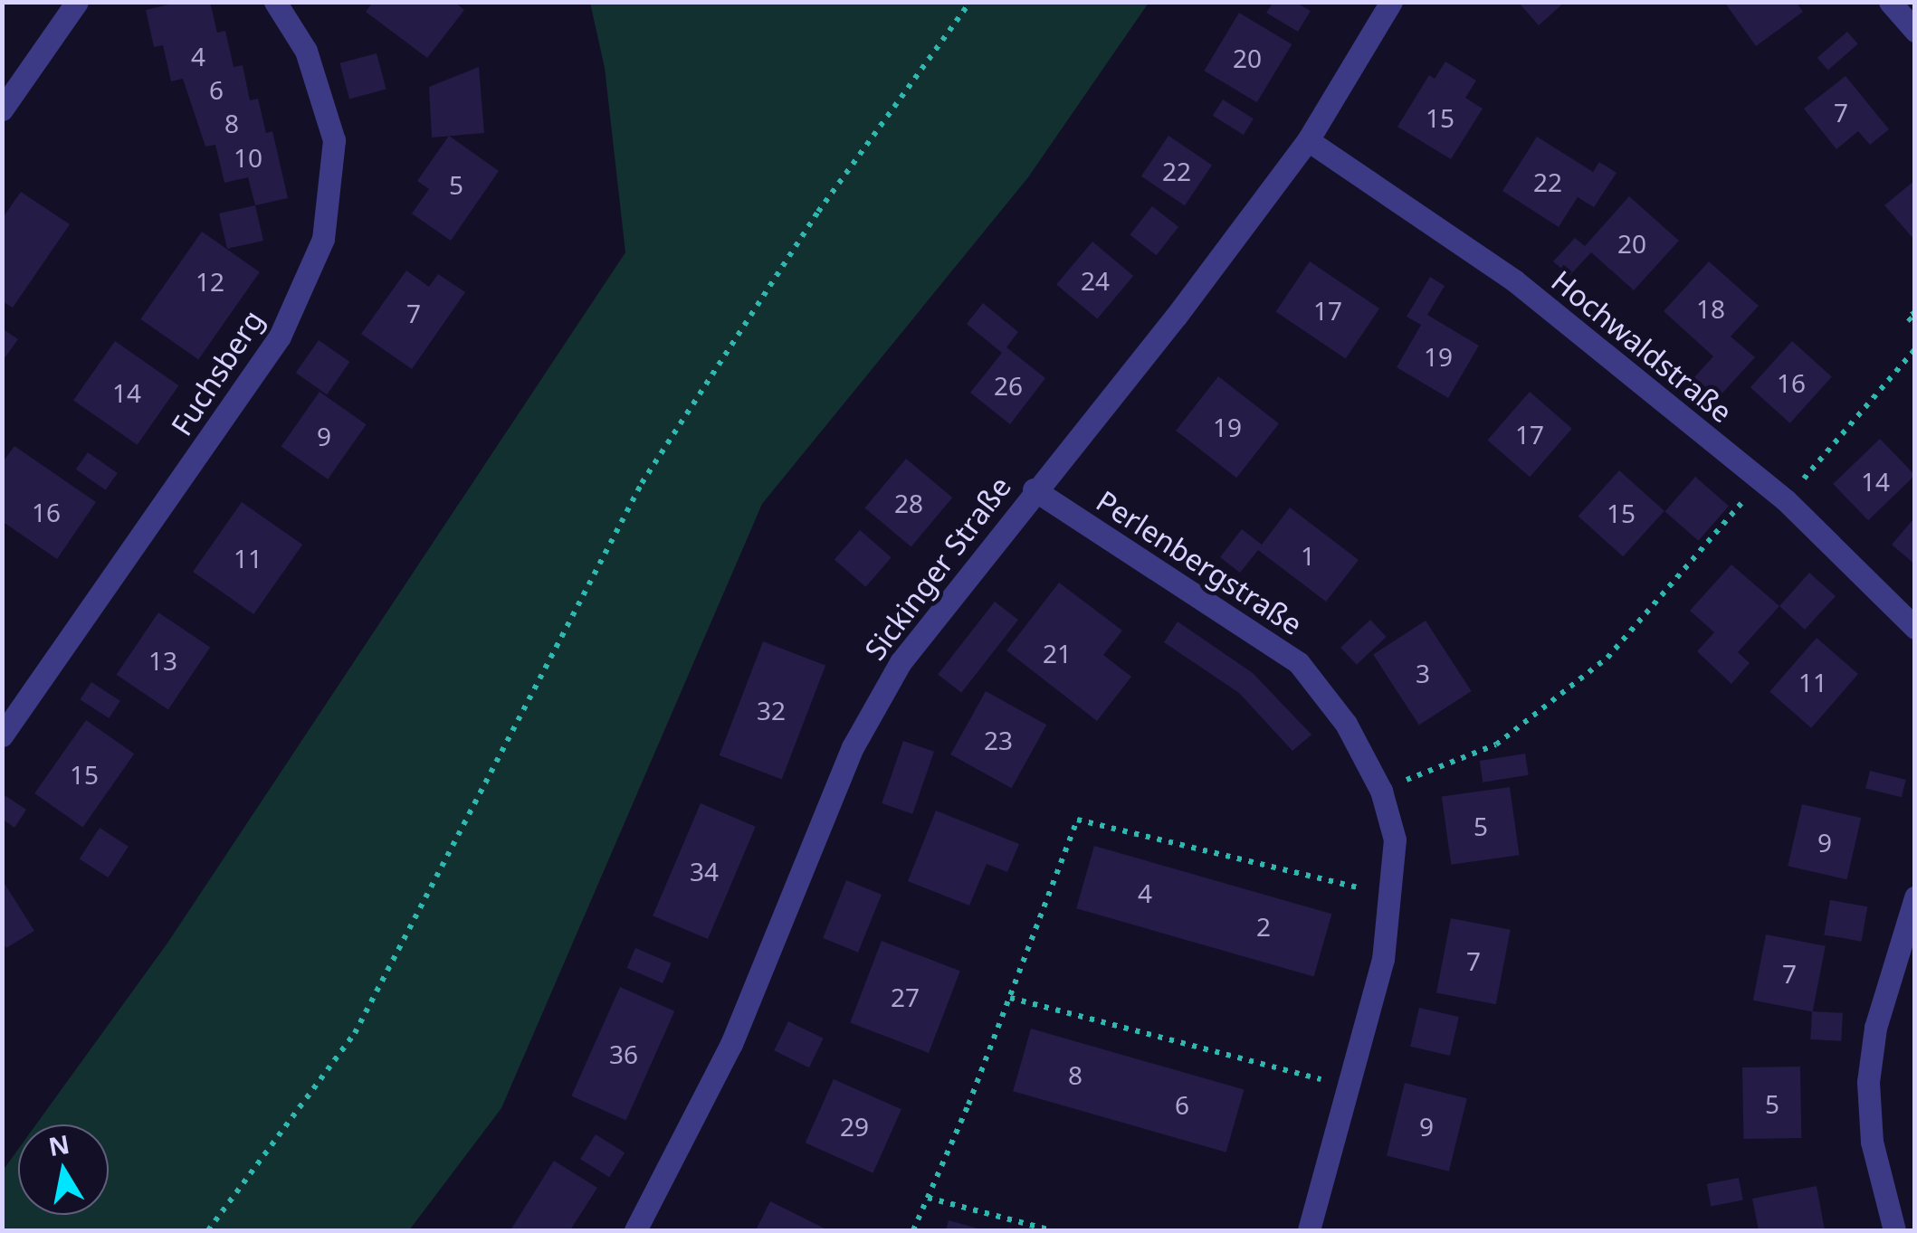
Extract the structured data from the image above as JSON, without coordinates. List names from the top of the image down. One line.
{"streets":{"street":["Hochwaldstraße","Fuchsberg","Perlenbergstraße","Sickinger Straße"]},"crossings":[["Hochwaldstraße","Sickinger Straße"],["Perlenbergstraße","Sickinger Straße"]],"house_numbers":["4","20","6","7","15","8","10","22","22","5","20","24","12","18","17","7","19","16","26","14","19","17","9","14","28","16","15","1","11","21","13","3","11","32","23","15","5","9","34","4","2","7","7","27","36","8","5","6","29","9"],"north":"top"}
